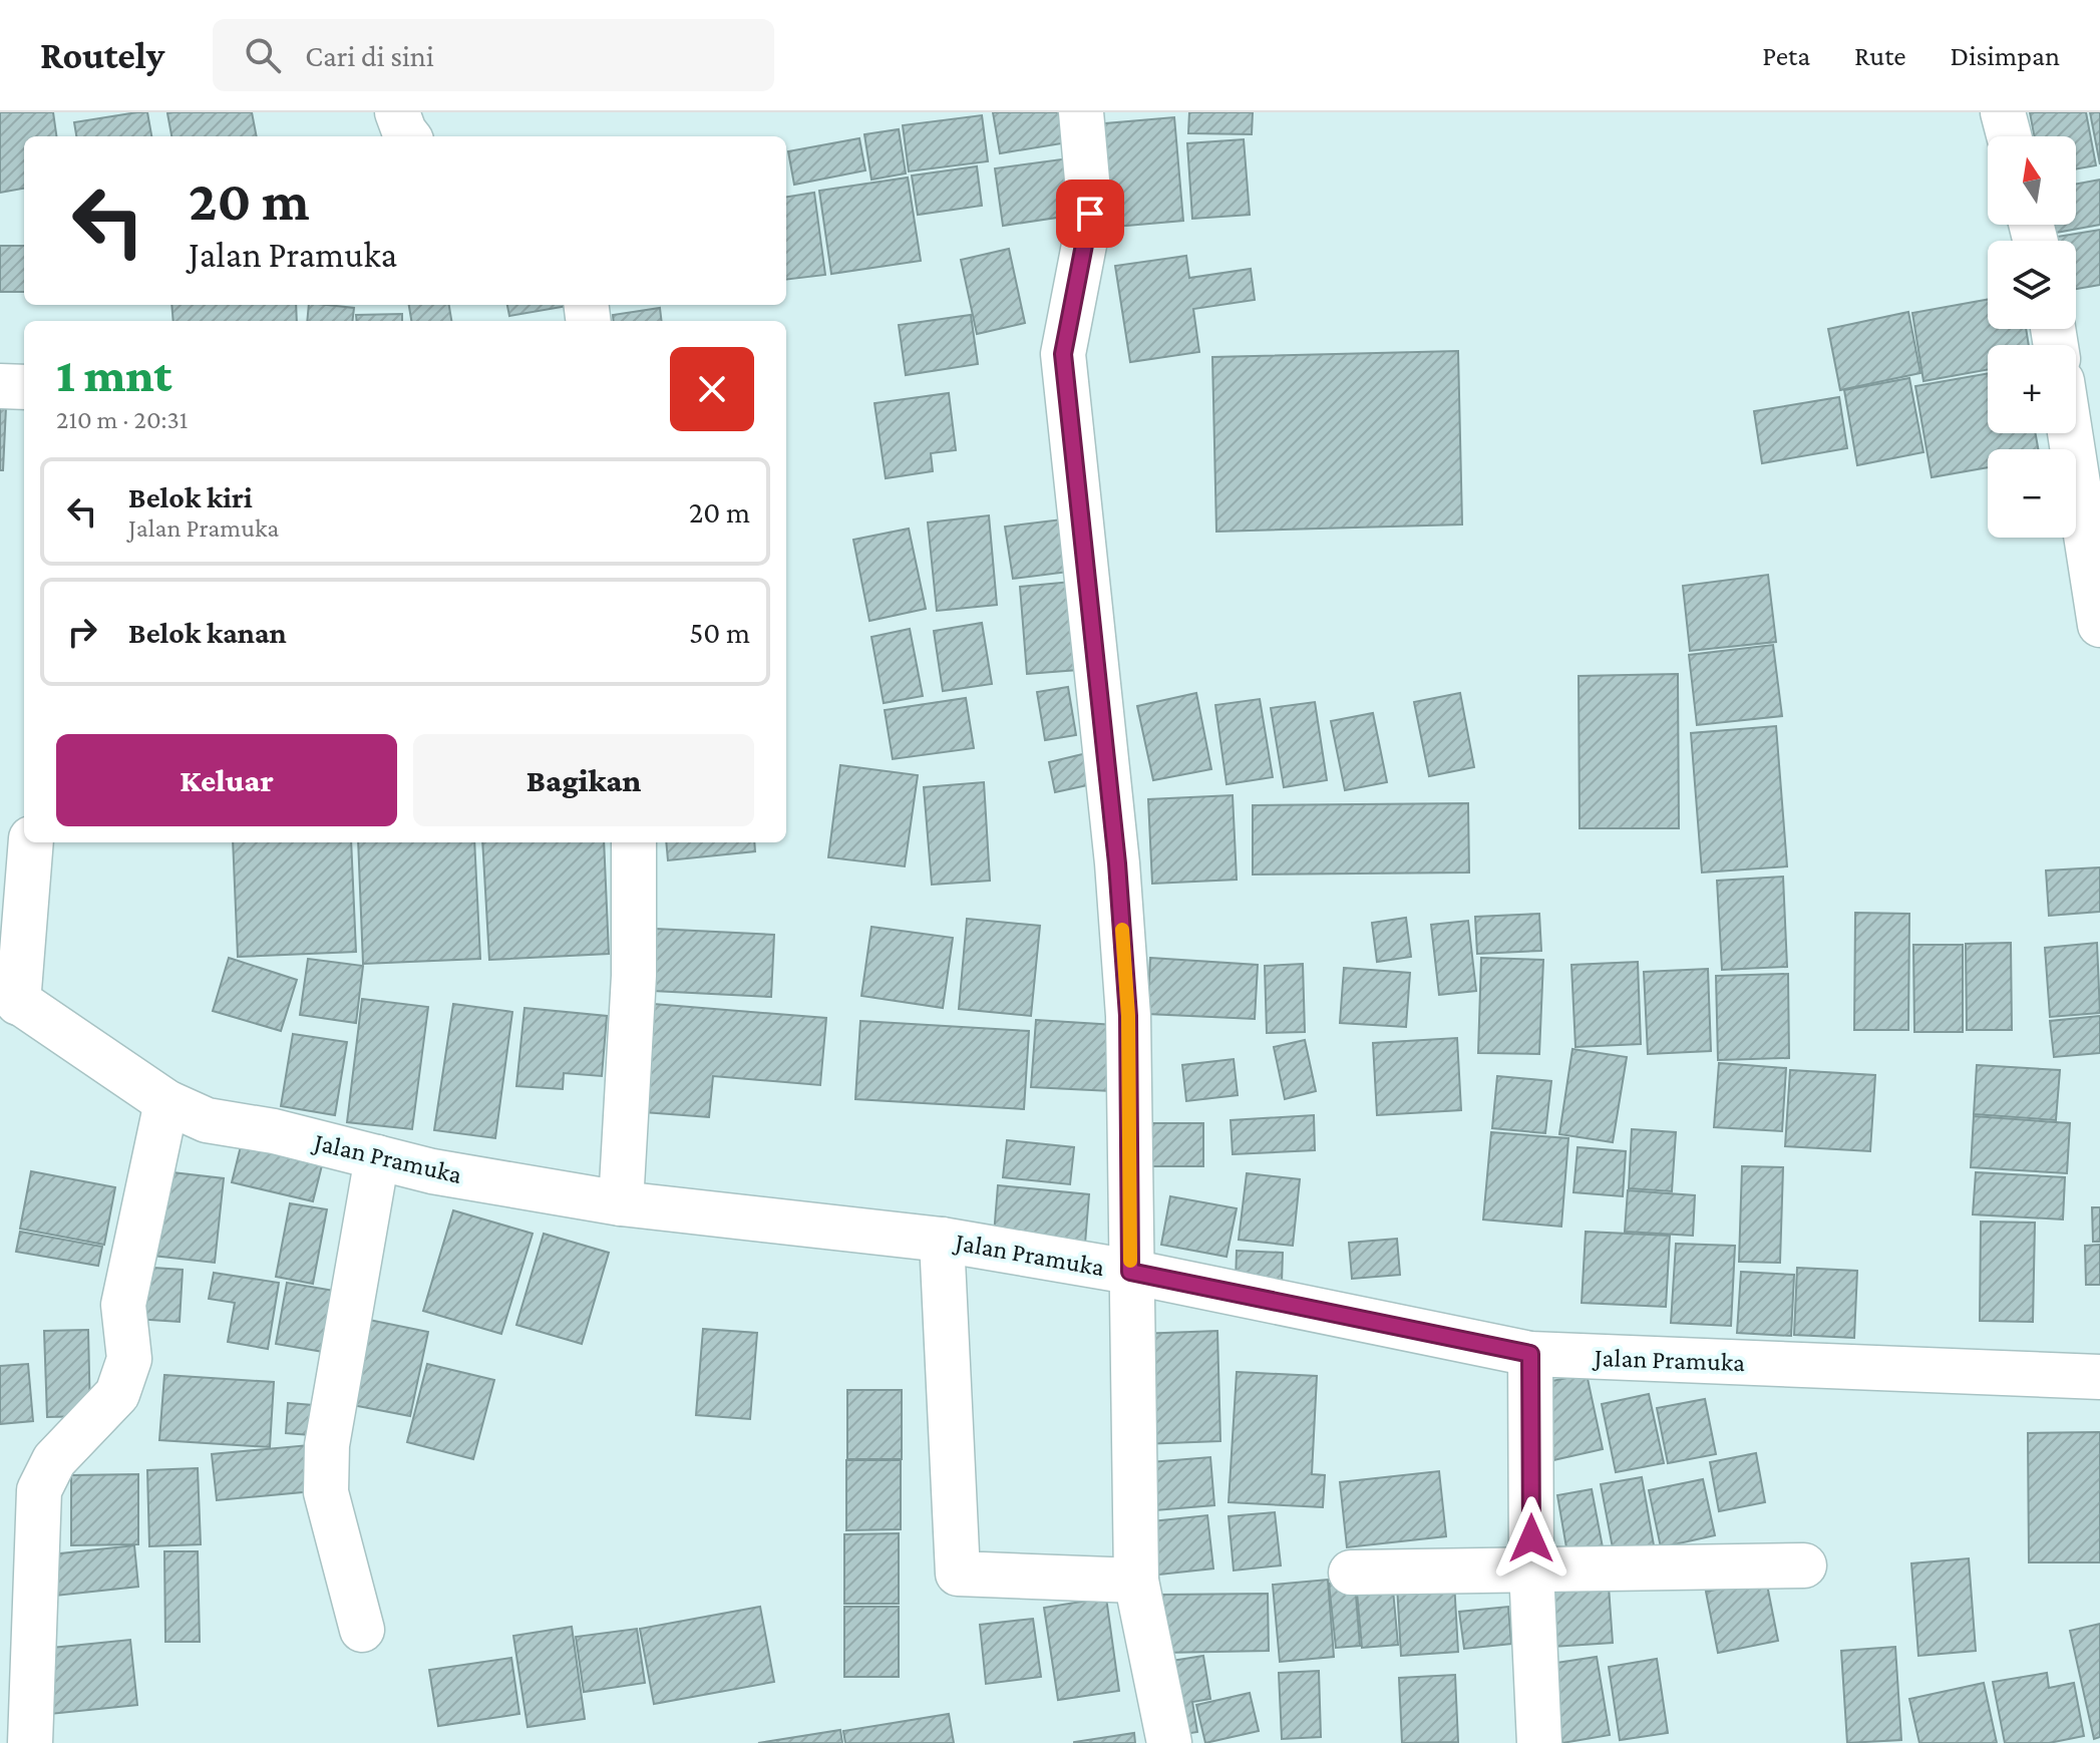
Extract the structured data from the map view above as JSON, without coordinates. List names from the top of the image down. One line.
{"streets":{"street":["Jalan Pramuka"]},"north":"top","page":{"header":"Routely","search":"Cari di sini","nav":["Peta","Rute","Disimpan"],"map_buttons":["+","−"],"turn":["20 m","Jalan Pramuka"],"heading":["1 mnt","210 m · 20:31"],"list":[{"name":"Belok kiri","note":"Jalan Pramuka","value":"20 m"},{"name":"Belok kanan","value":"50 m"}],"buttons":["Keluar","Bagikan"]}}
